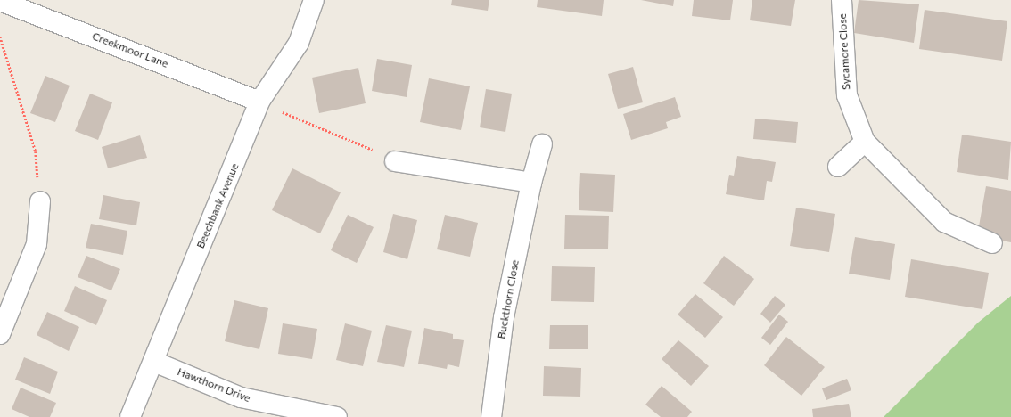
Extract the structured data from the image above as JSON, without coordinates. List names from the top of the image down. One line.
{"streets":{"street":["Creekmoor Lane","Sycamore Close","Beechbank Avenue","Buckthorn Close","Hawthorn Drive"]},"crossings":[["Creekmoor Lane","Beechbank Avenue"],["Beechbank Avenue","Hawthorn Drive"]]}
